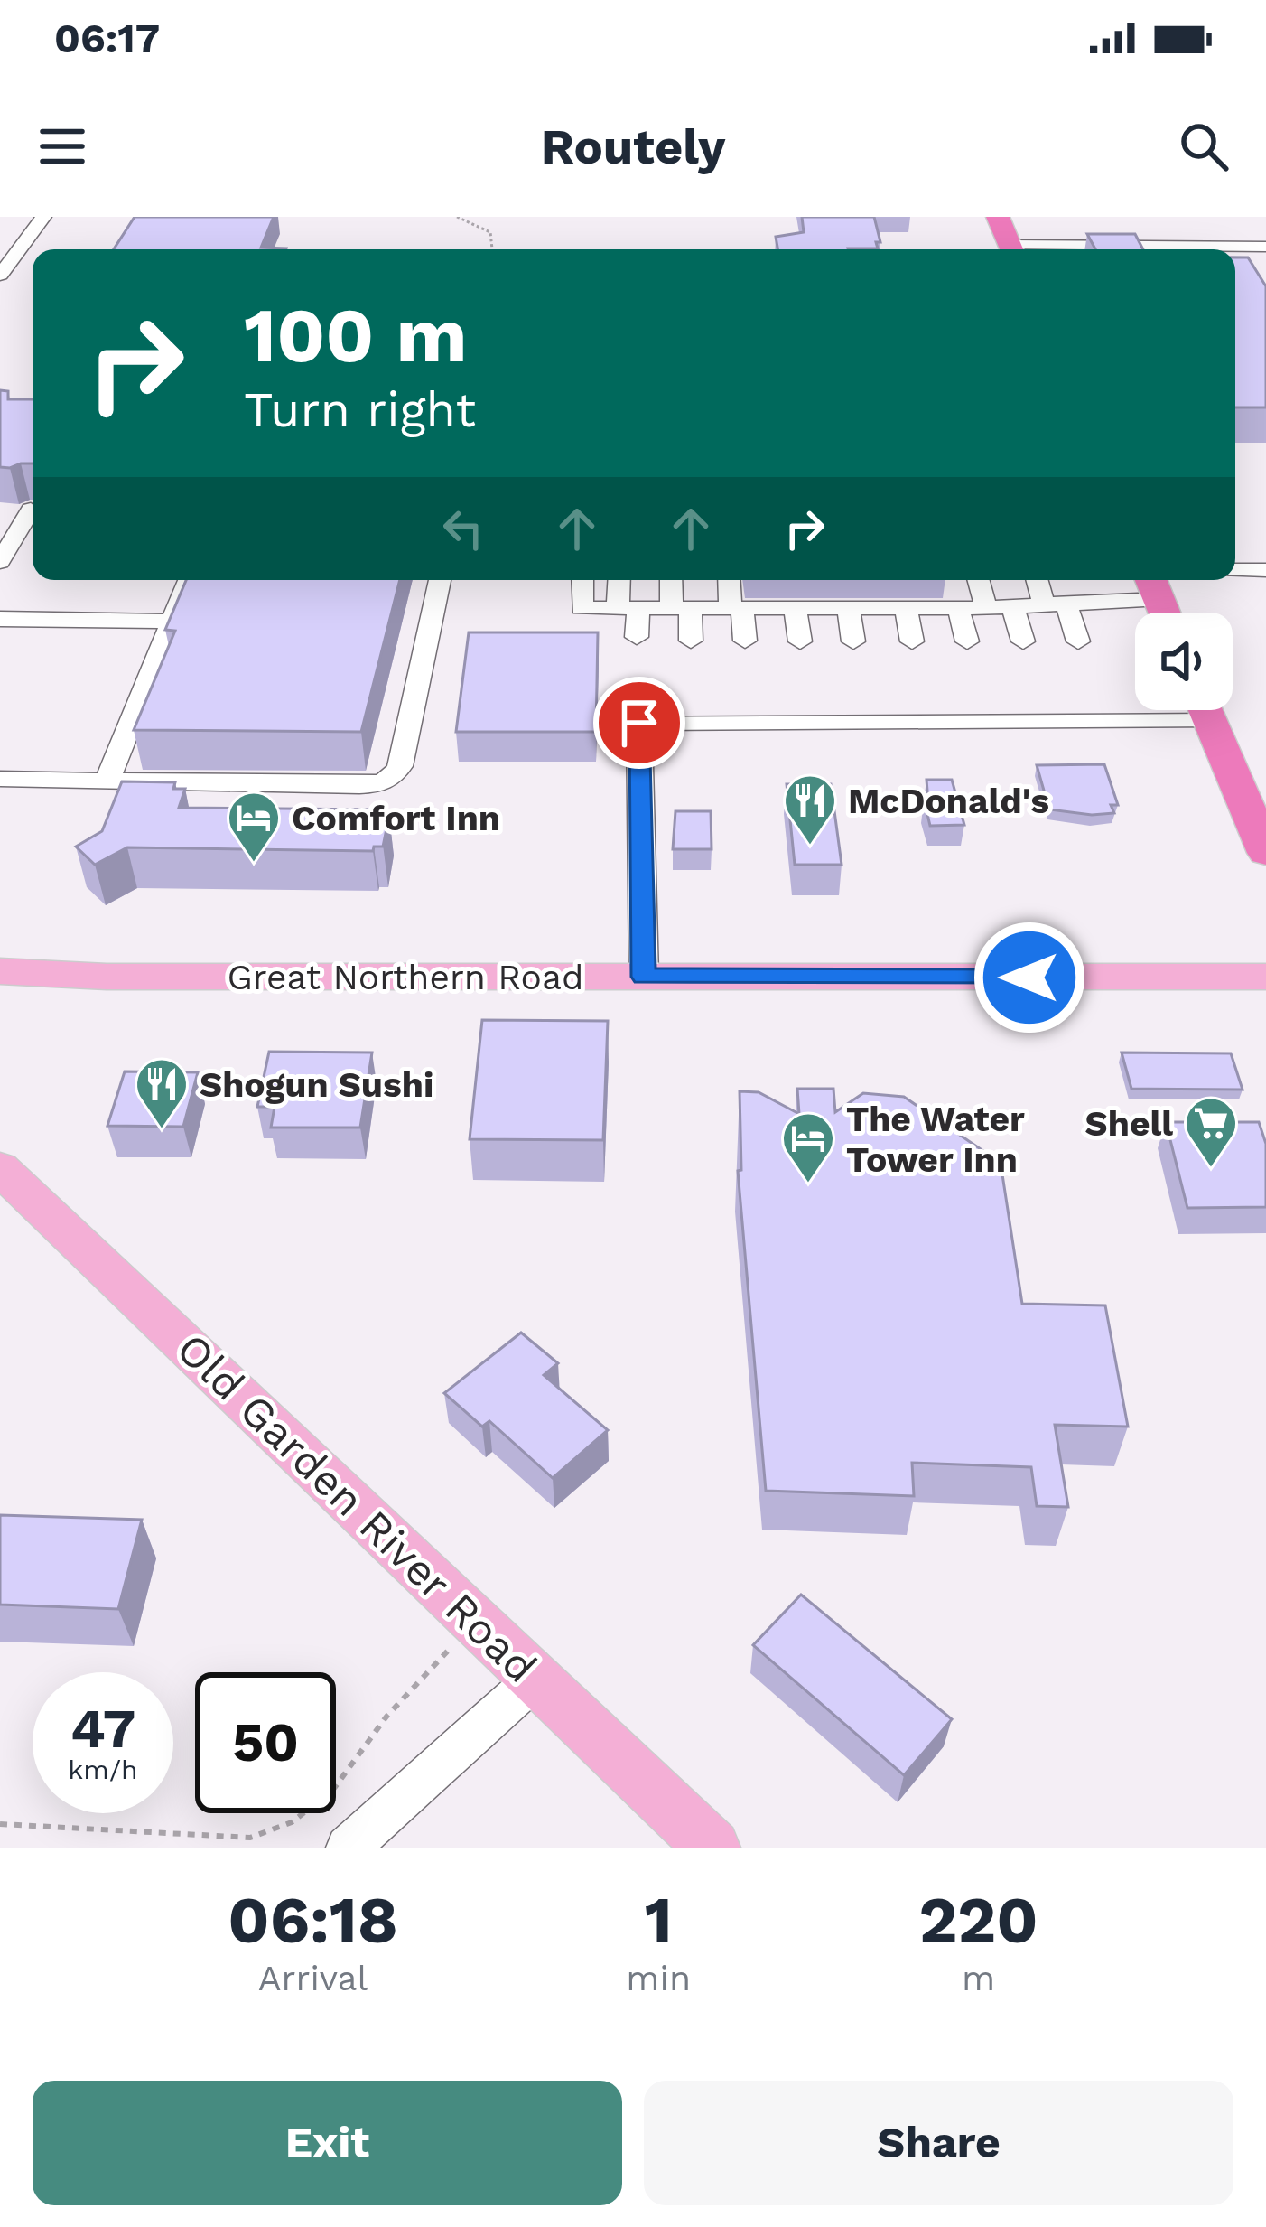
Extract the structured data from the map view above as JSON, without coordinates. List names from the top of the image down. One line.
{"streets":{"main road":["Great Northern Road","Old Garden River Road"]},"places":{"restaurant":["McDonald's","Shogun Sushi"],"hotel":["Comfort Inn","The Water Tower Inn"],"supermarket":["Shell"]},"page":{"status":"06:17","header":"Routely","turn":["100 m","Turn right"],"speed":"47 km/h","limit":"50","eta":["06:18","Arrival","1","min","220","m"],"buttons":["Exit","Share"]}}
